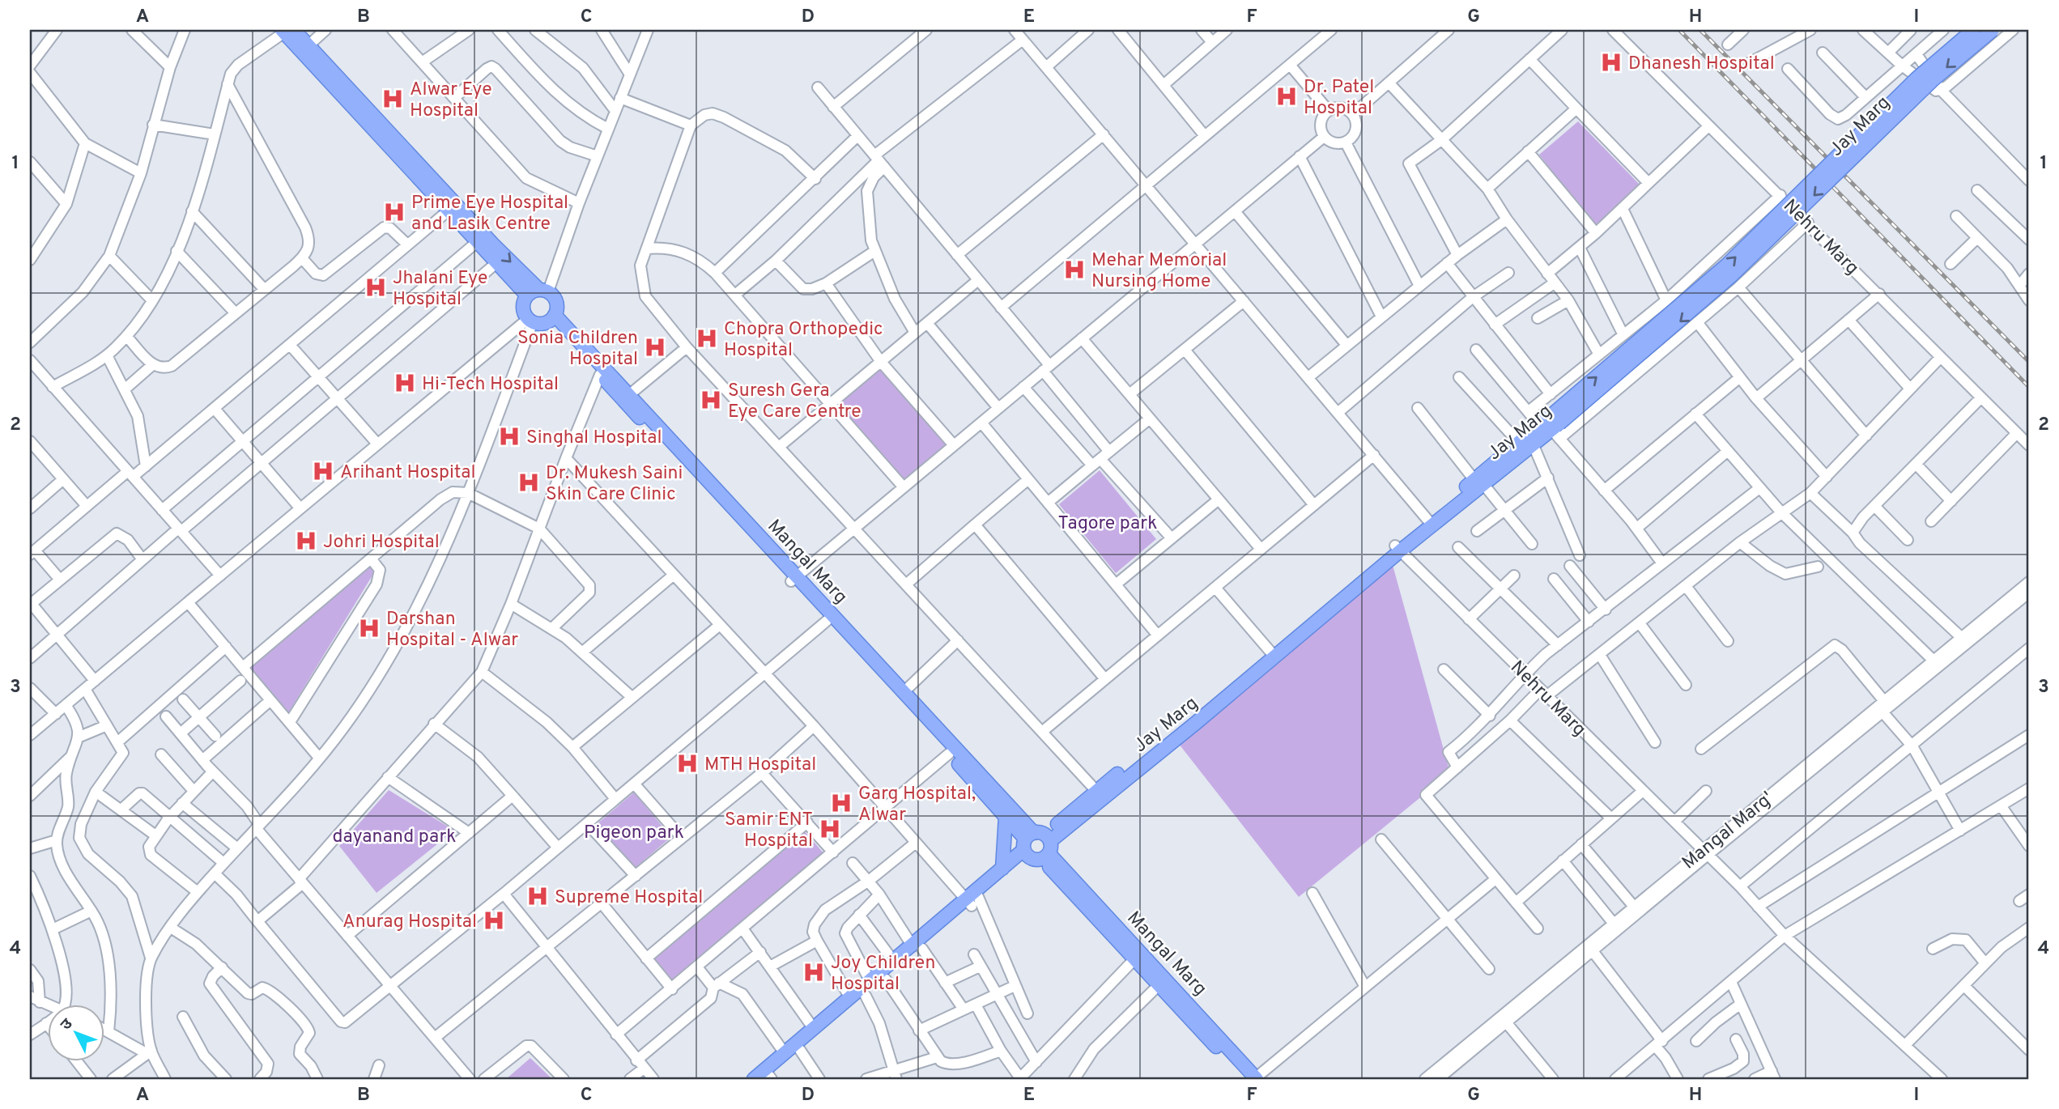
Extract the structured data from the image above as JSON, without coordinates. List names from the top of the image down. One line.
{"streets":{"main road":["Jay Marg","Mangal Marg"],"street":["Nehru Marg","Mangal Marg'"]},"crossings":[["Jay Marg","Nehru Marg"],["Jay Marg","Mangal Marg"],["Nehru Marg","Mangal Marg'"]],"parks":["Tagore park","Pigeon park","dayanand park"],"places":{"hospital":["Dhanesh Hospital","Dr. Patel Hospital","Alwar Eye Hospital","Prime Eye Hospital and Lasik Centre","Mehar Memorial Nursing Home","Jhalani Eye Hospital","Chopra Orthopedic Hospital","Sonia Children Hospital","Hi-Tech Hospital","Suresh Gera Eye Care Centre","Singhal Hospital","Arihant Hospital","Dr. Mukesh Saini Skin Care Clinic","Johri Hospital","Darshan Hospital - Alwar","MTH Hospital","Garg Hospital, Alwar","Samir ENT Hospital","Supreme Hospital","Anurag Hospital","Joy Children Hospital"]},"north":"top left","grid":{"columns":["A","B","C","D","E","F","G","H","I"],"rows":["1","2","3","4"]}}
